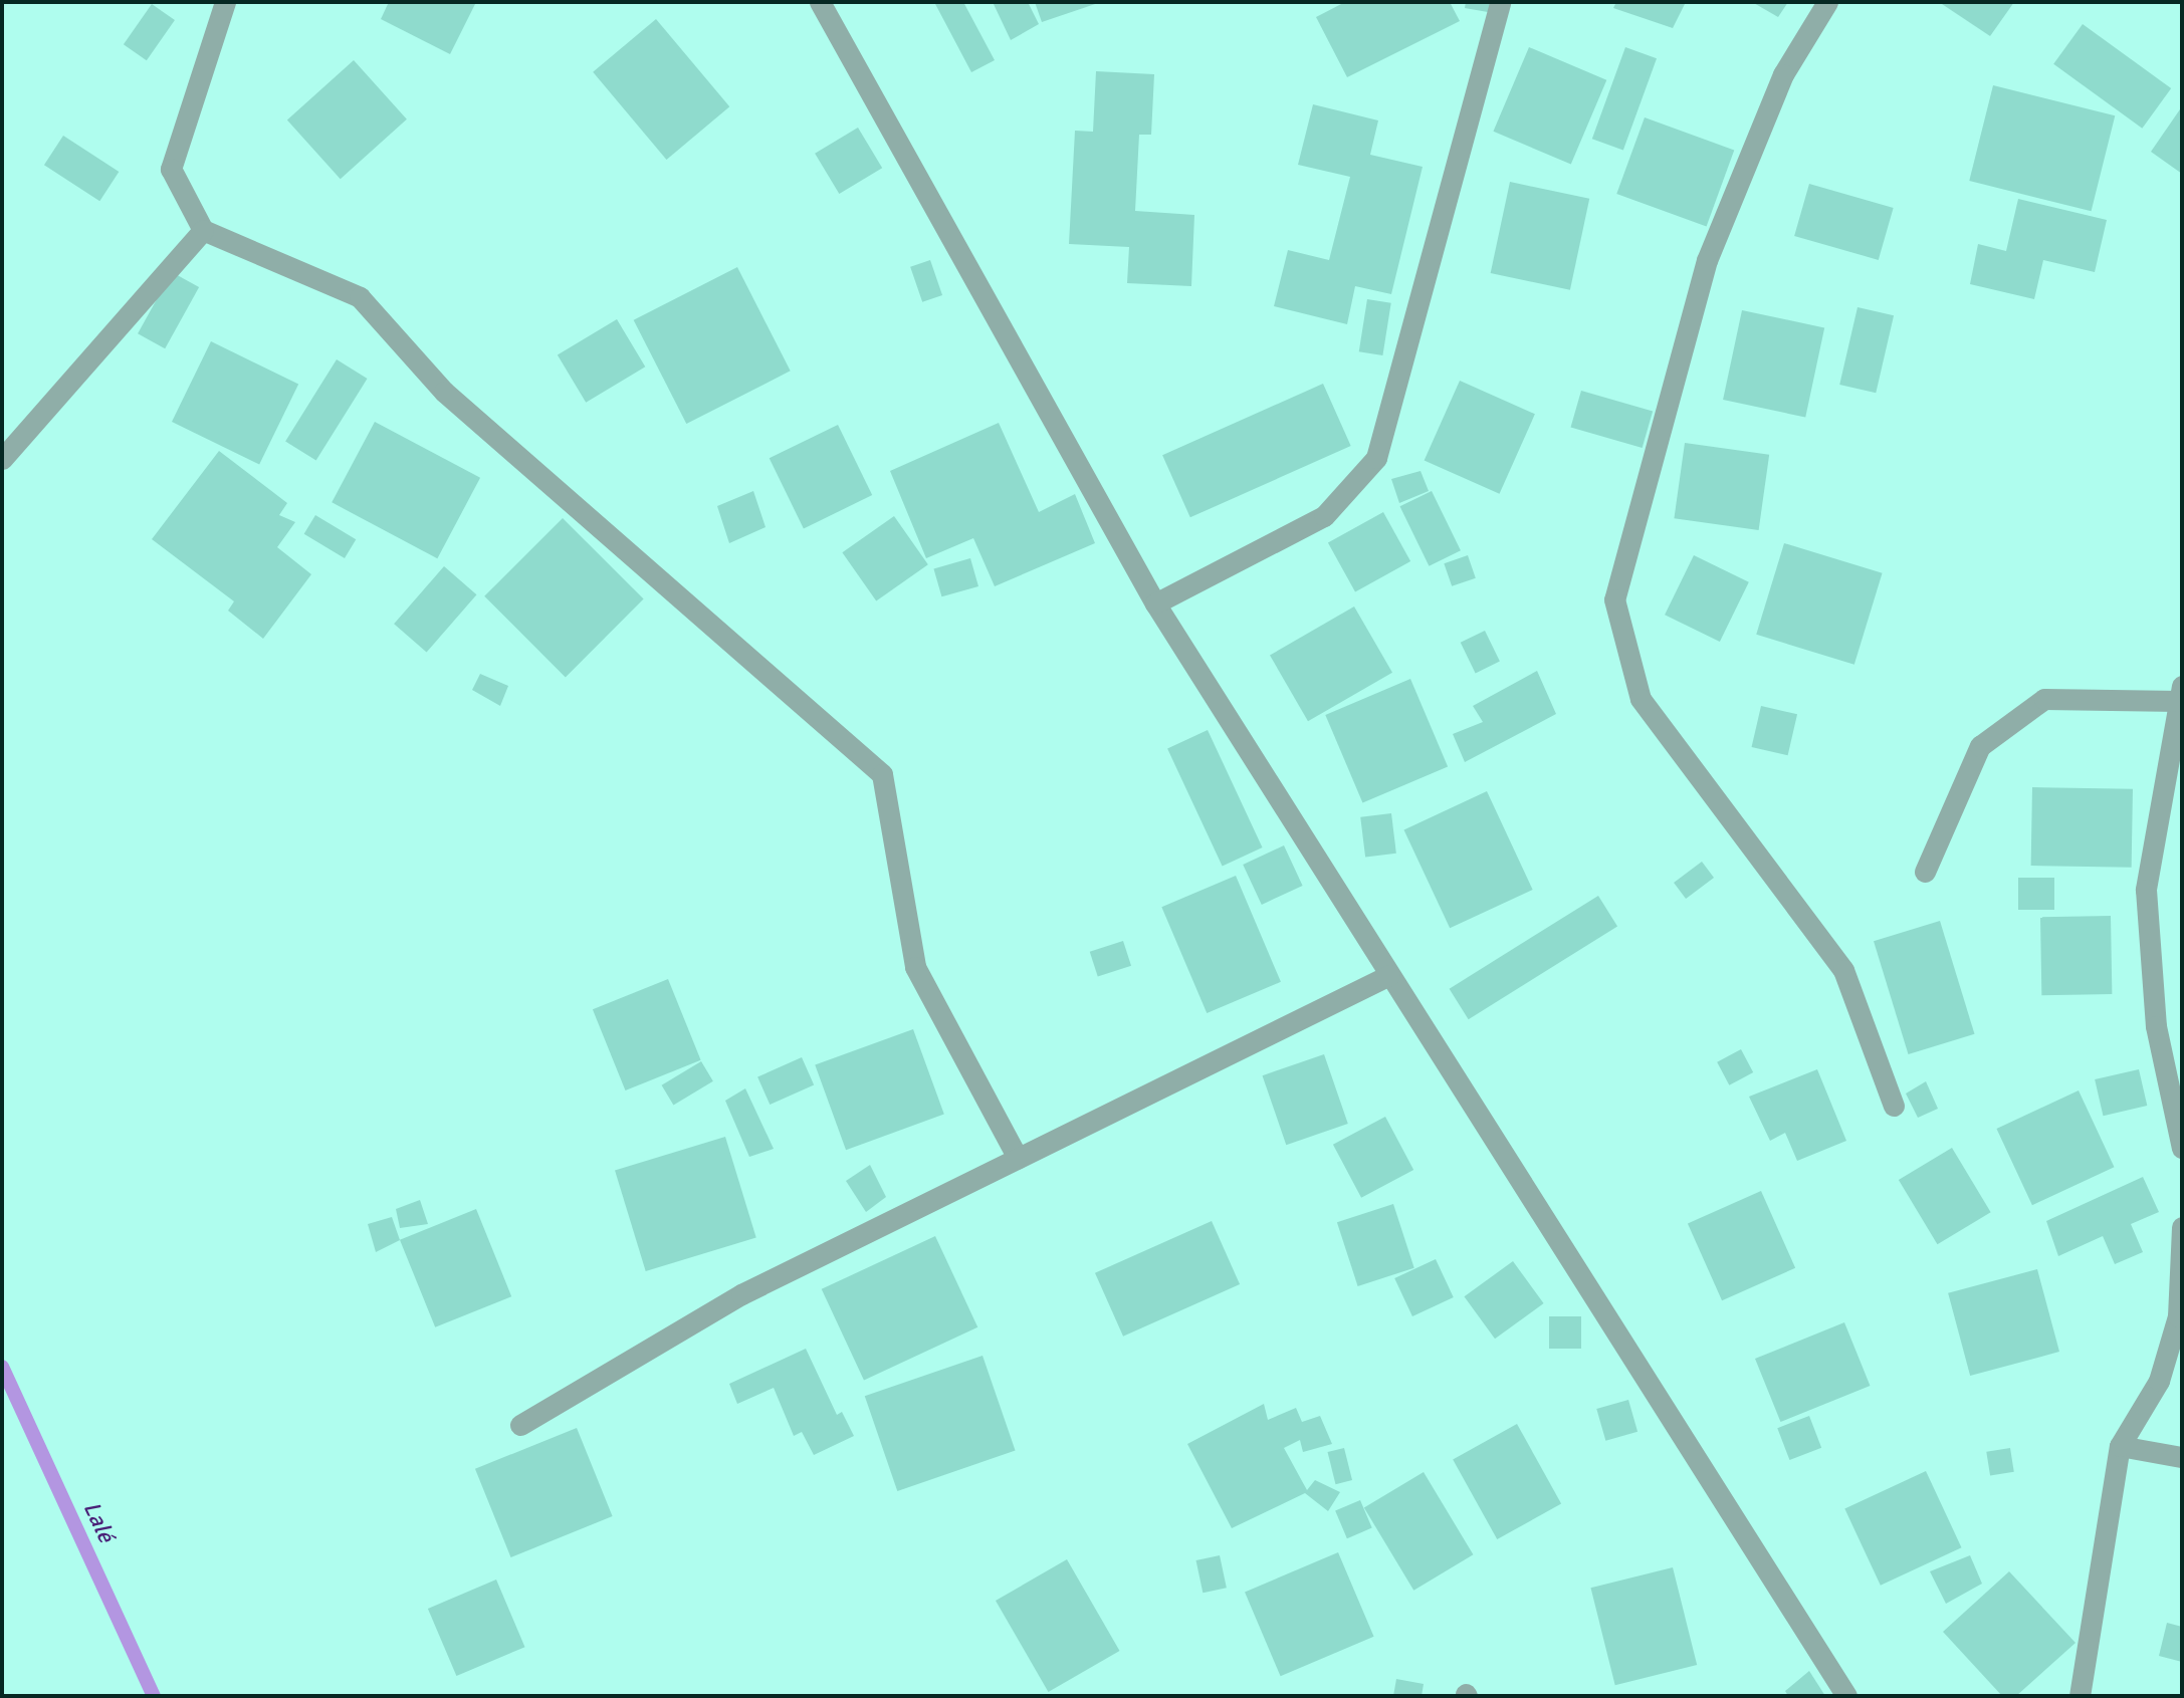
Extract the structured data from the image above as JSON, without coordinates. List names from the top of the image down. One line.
{"water":["Lalé"]}
